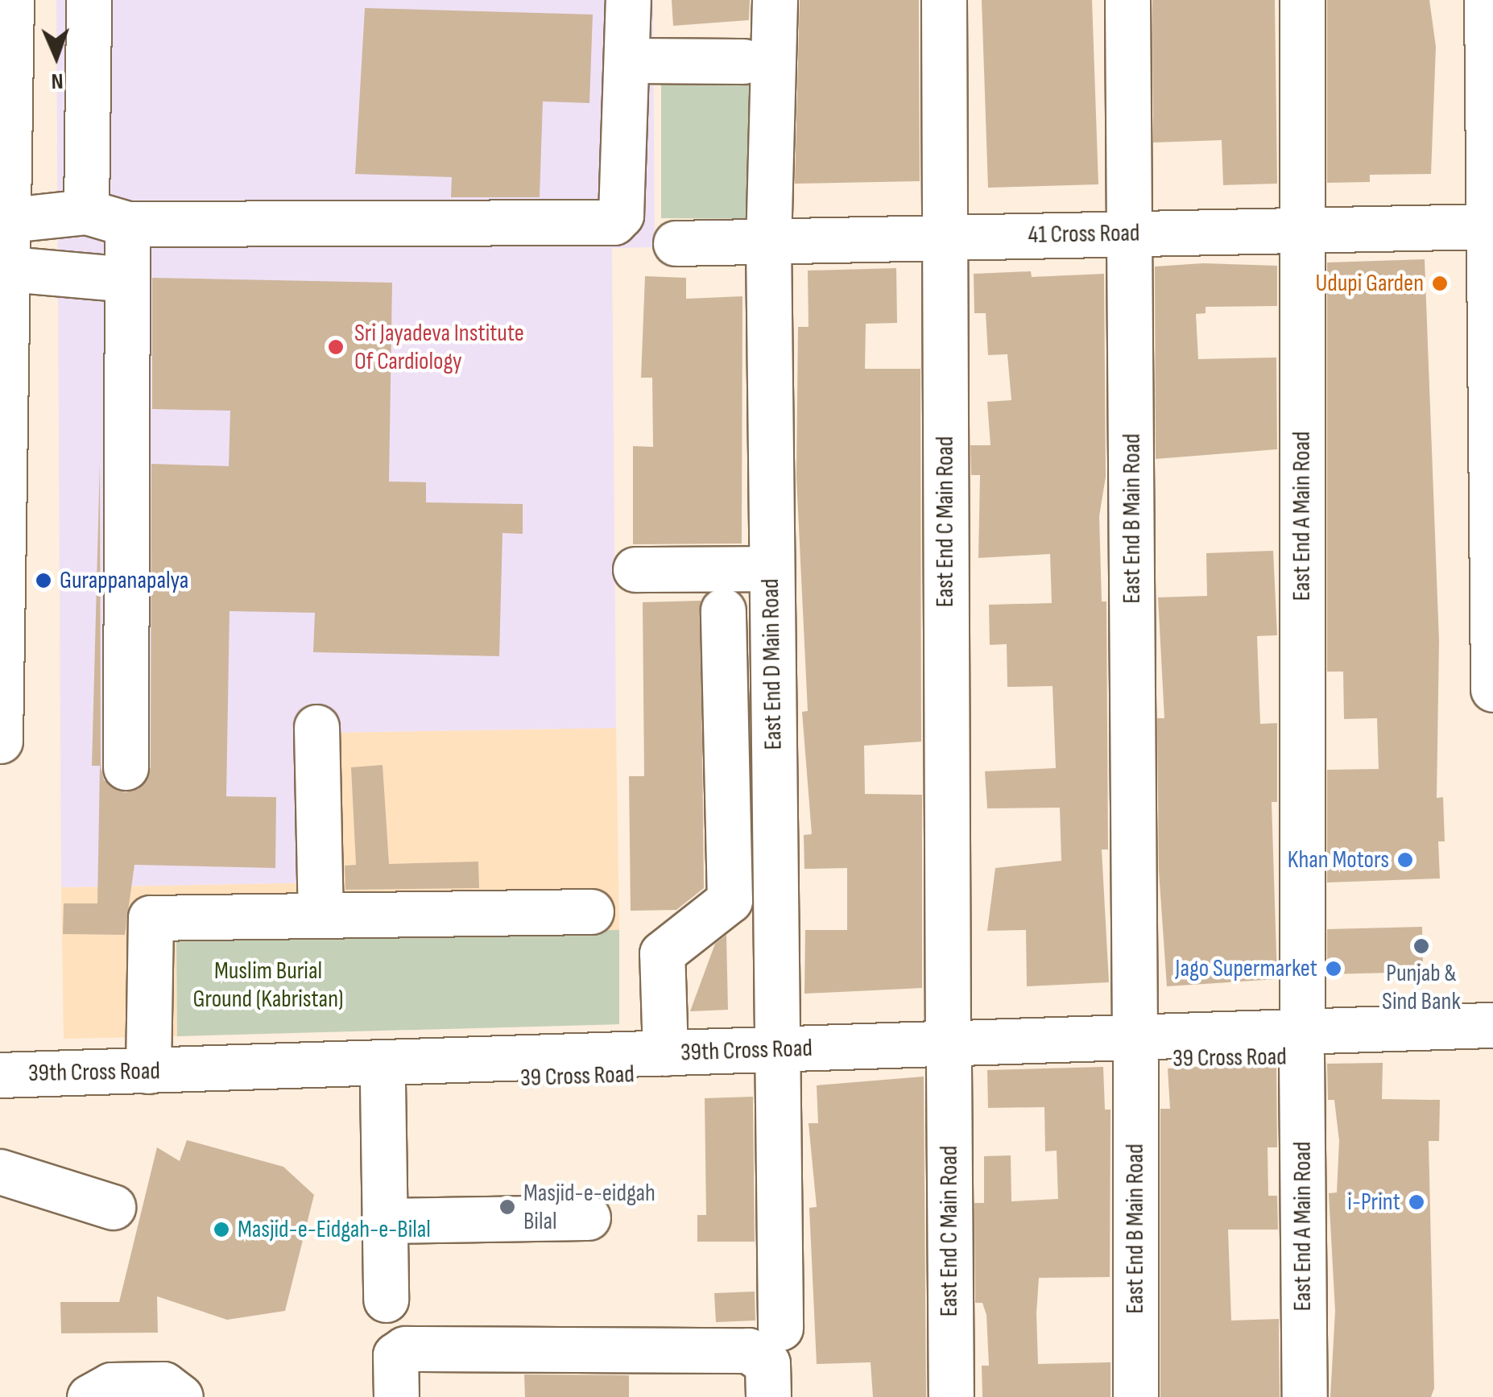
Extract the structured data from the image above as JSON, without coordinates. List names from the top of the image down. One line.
{"streets":{"street":["41 Cross Road","East End A Main Road","East End B Main Road","East End C Main Road","East End D Main Road","39th Cross Road","39 Cross Road"]},"crossings":[["41 Cross Road","East End A Main Road"],["41 Cross Road","East End B Main Road"],["41 Cross Road","East End C Main Road"],["41 Cross Road","East End D Main Road"],["East End A Main Road","39 Cross Road"],["East End B Main Road","39 Cross Road"],["East End C Main Road","39th Cross Road"],["East End C Main Road","39 Cross Road"],["East End D Main Road","39th Cross Road"],["East End D Main Road","39 Cross Road"],["39th Cross Road","39 Cross Road"]],"parks":["Muslim Burial Ground (Kabristan)"],"places":["Udupi Garden","Sri Jayadeva Institute Of Cardiology","Gurappanapalya","Khan Motors","Punjab & Sind Bank","Jago Supermarket","i-Print","Masjid-e-eidgah Bilal","Masjid-e-Eidgah-e-Bilal"],"north":"bottom"}
